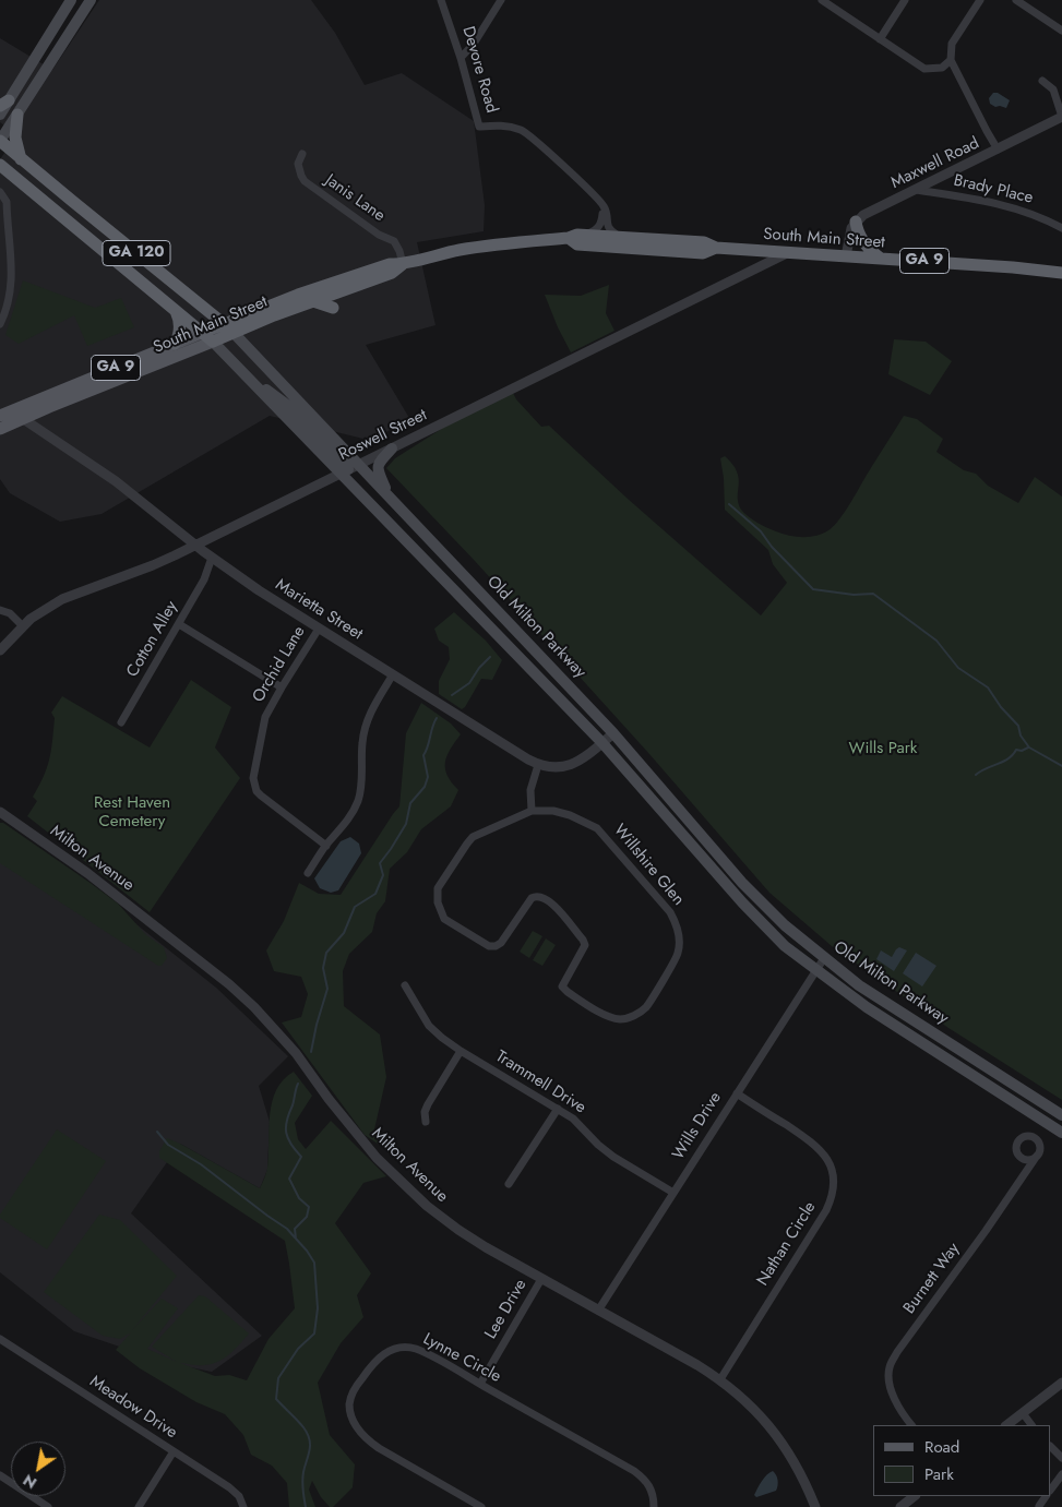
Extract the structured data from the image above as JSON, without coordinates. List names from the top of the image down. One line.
{"streets":{"highway":["South Main Street","GA 120","GA 9","Old Milton Parkway"],"street":["Devore Road","Maxwell Road","Brady Place","Janis Lane","Roswell Street","Marietta Street","Cotton Alley","Orchid Lane","Milton Avenue","Willshire Glen","Trammell Drive","Wills Drive","Nathan Circle","Burnett Way","Lee Drive","Lynne Circle","Meadow Drive"]},"crossings":[["Maxwell Road","Brady Place"],["Janis Lane","South Main Street"],["South Main Street","GA 120"],["South Main Street","Roswell Street"],["South Main Street","Marietta Street"],["South Main Street","Old Milton Parkway"],["Roswell Street","Marietta Street"],["Roswell Street","Old Milton Parkway"],["Marietta Street","Old Milton Parkway"],["Marietta Street","Cotton Alley"],["Marietta Street","Orchid Lane"],["Old Milton Parkway","Wills Drive"],["Milton Avenue","Wills Drive"],["Milton Avenue","Nathan Circle"],["Milton Avenue","Lee Drive"],["Trammell Drive","Wills Drive"],["Wills Drive","Nathan Circle"],["Lee Drive","Lynne Circle"]],"parks":["Wills Park","Rest Haven Cemetery"],"legend":["Road","Park"],"north":"bottom left"}
